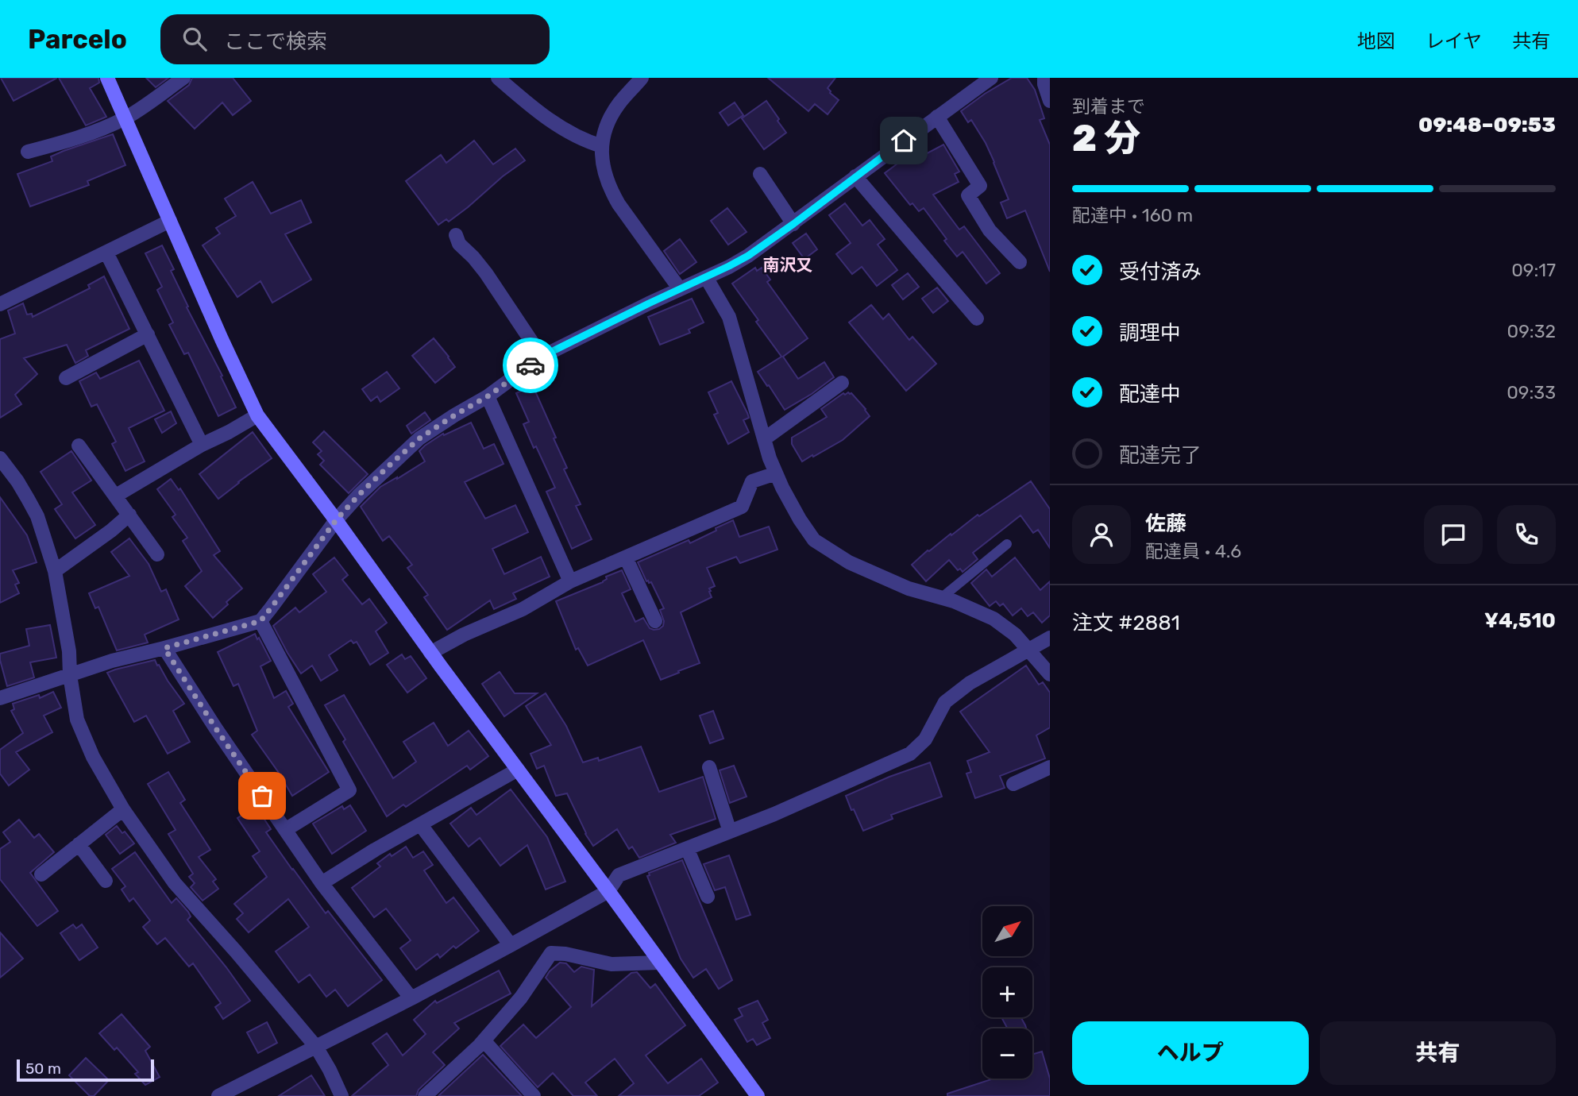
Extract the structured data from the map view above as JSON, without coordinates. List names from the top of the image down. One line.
{"districts":["南沢又"],"scale_bar":"50 m","north":"top right","page":{"header":"Parcelo","search":"ここで検索","nav":["地図","レイヤ","共有"],"heading":["2 分","到着まで","09:48–09:53"],"panel":["佐藤","配達員 · 4.6","注文 #2881","¥4,510"],"bar":"配達中 · 160 m","list":[["受付済み","09:17"],["調理中","09:32"],["配達中","09:33"],"配達完了"],"map_buttons":["+","−"],"buttons":["ヘルプ","共有"],"scale":"50 m"}}
